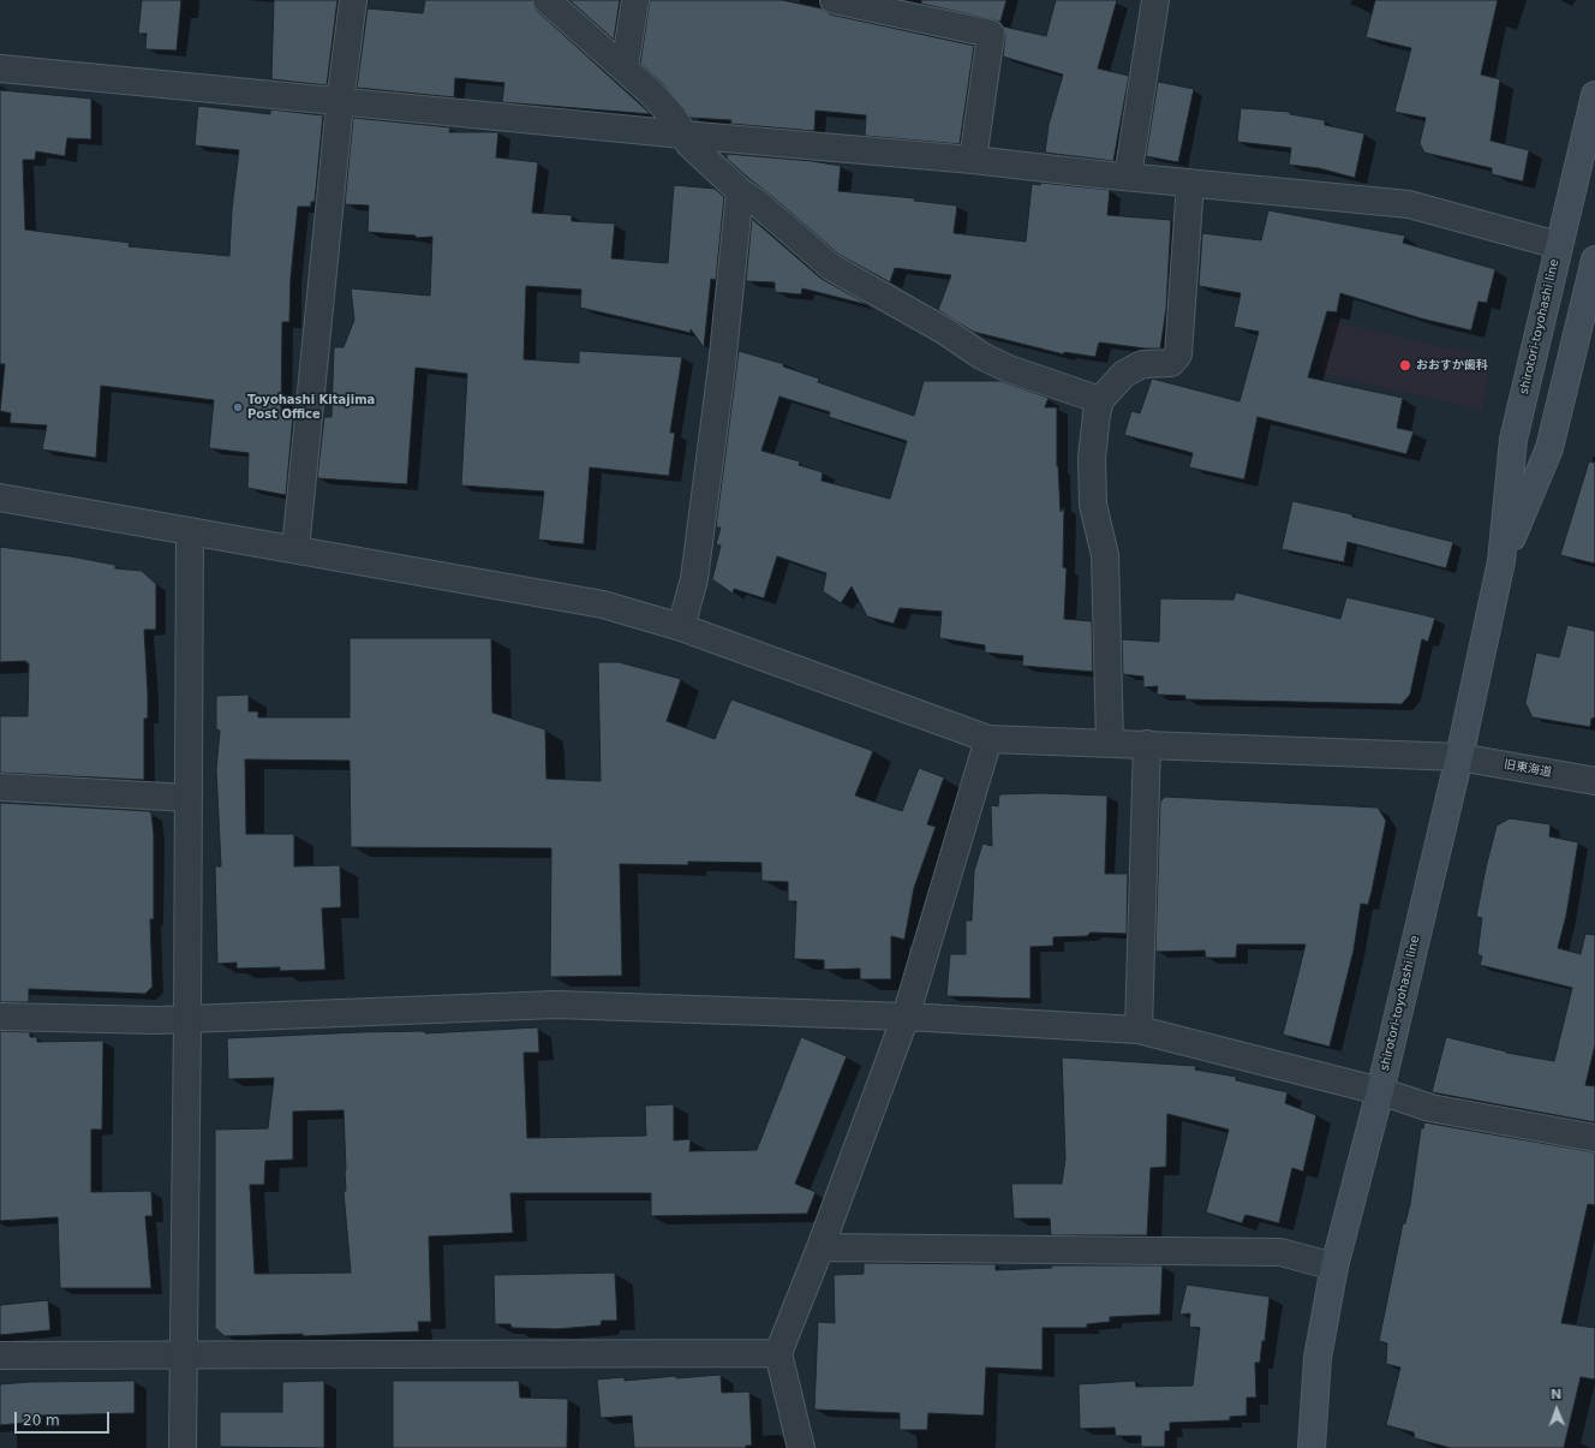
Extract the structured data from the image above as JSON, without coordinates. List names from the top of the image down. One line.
{"streets":{"main road":["shirotori-toyohashi line"],"street":["旧東海道"]},"crossings":[["shirotori-toyohashi line","旧東海道"]],"places":["おおすか歯科","Toyohashi Kitajima Post Office"],"scale_bar":"20 m","north":"top"}
